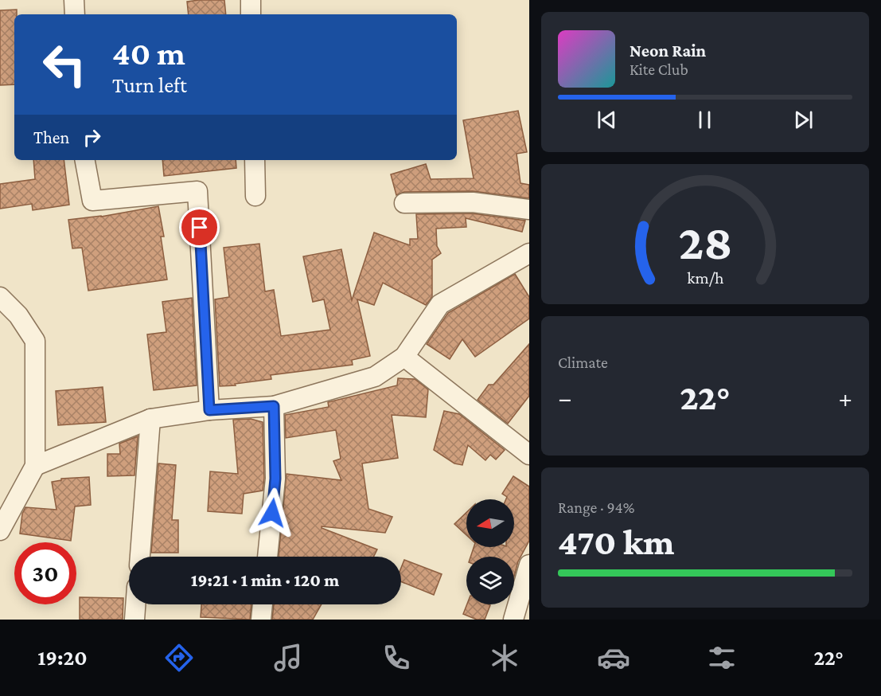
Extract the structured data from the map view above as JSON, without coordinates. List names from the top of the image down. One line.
{"north":"left","page":{"turn":["40 m","Turn left"],"song":["Neon Rain","Kite Club"],"then":"Then","tile":["Climate",["Range · 94%","470 km"]],"heat":["−","22°","+"],"limit":"30","trip":"19:21 · 1 min · 120 m","tabs":["19:20","22°"],"gauge":["28","km/h"]}}
